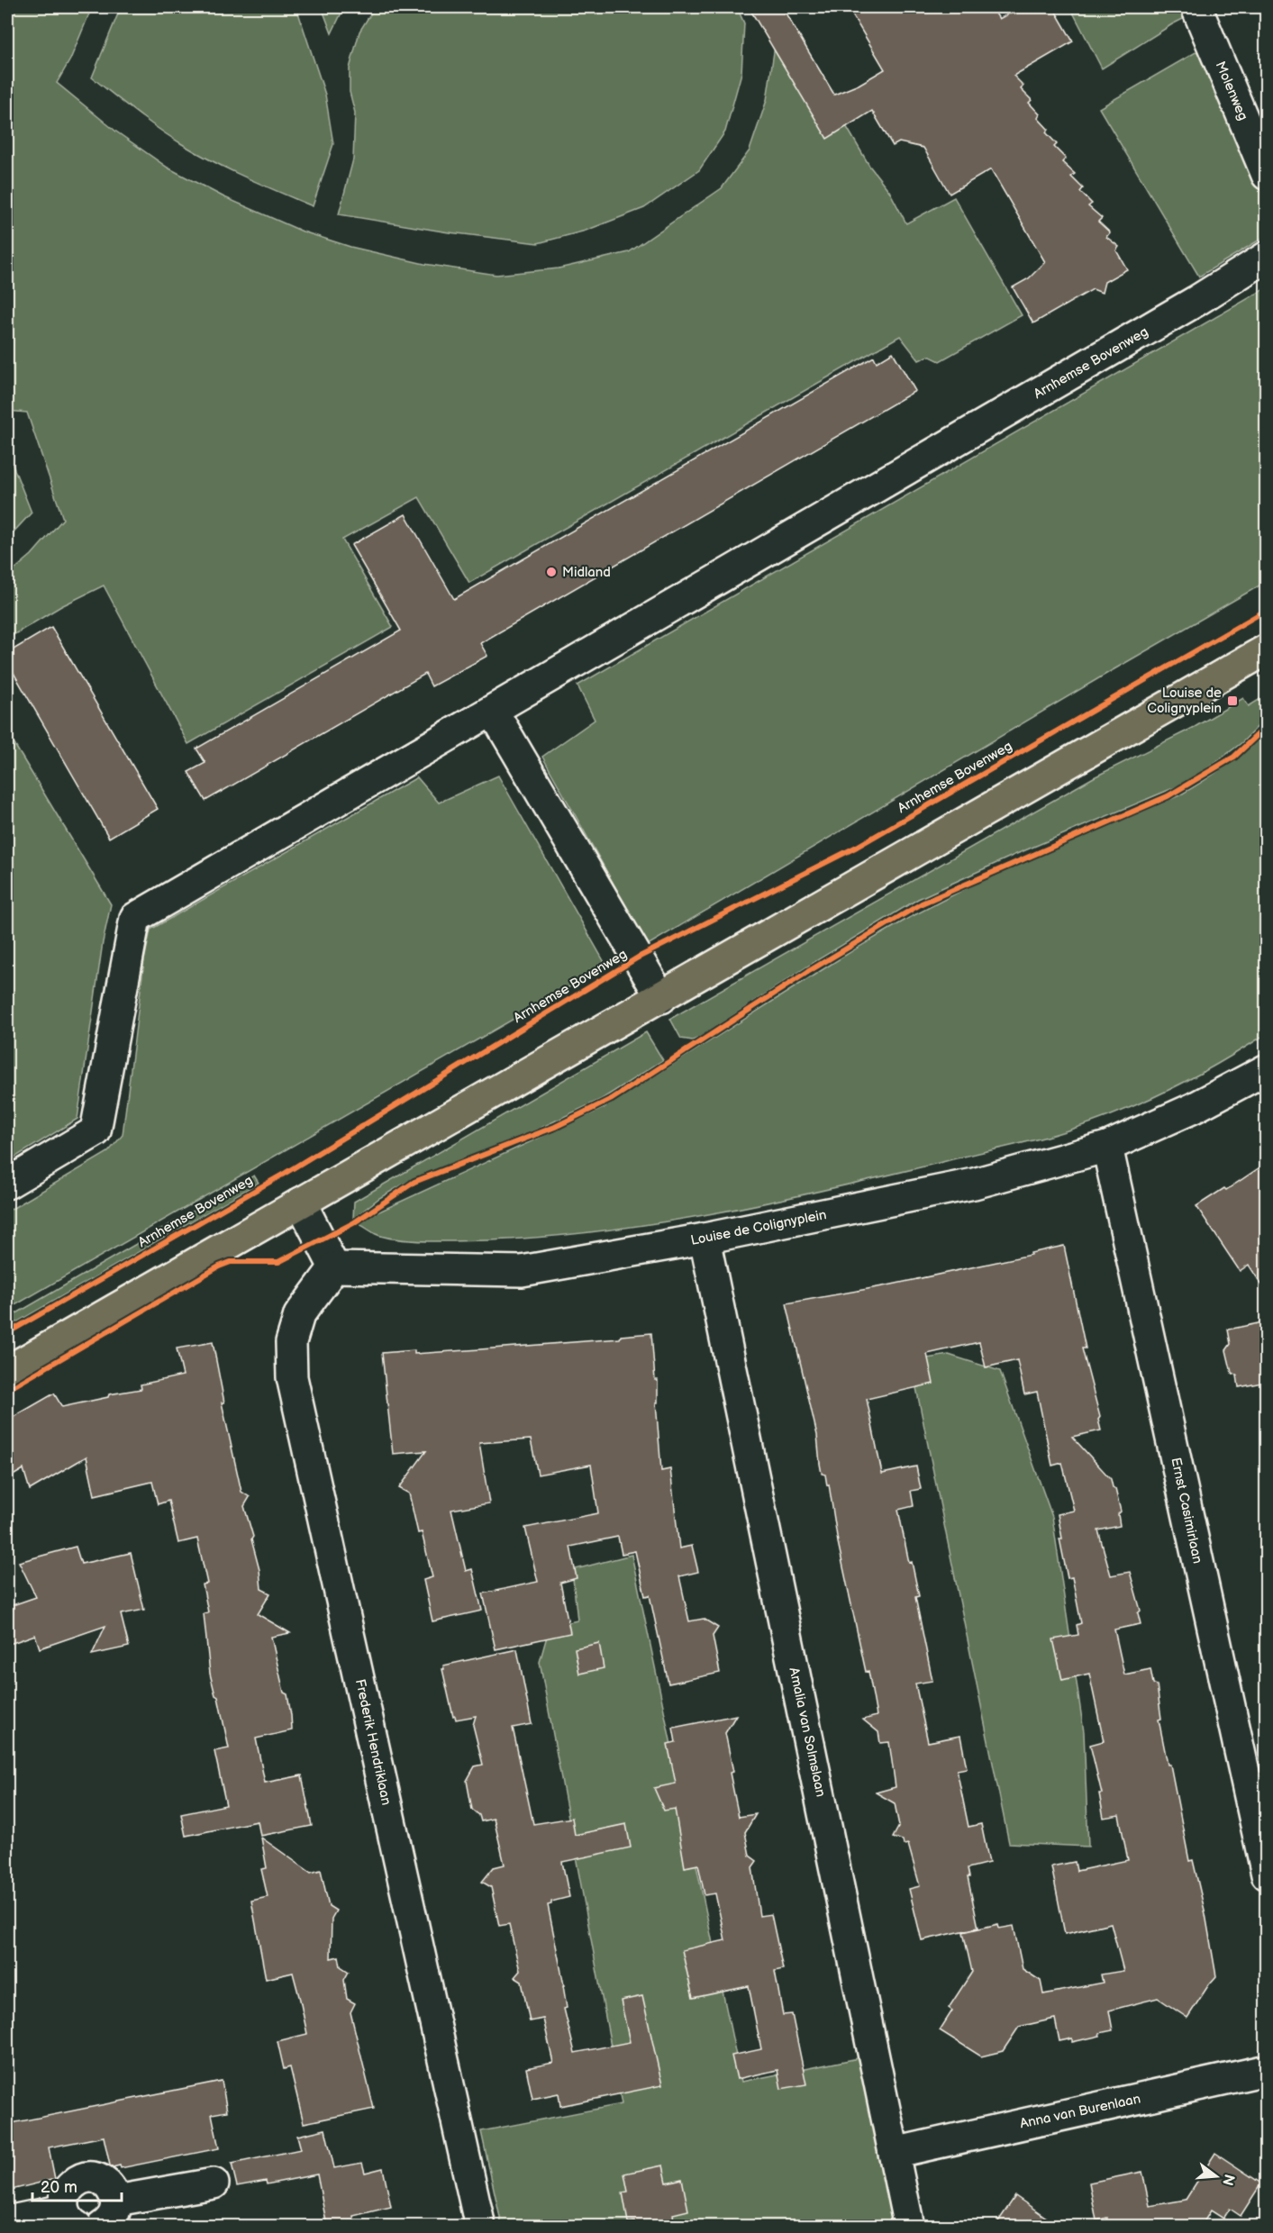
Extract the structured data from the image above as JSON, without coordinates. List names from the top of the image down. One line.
{"streets":{"street":["Molenweg","Arnhemse Bovenweg","Louise de Colignyplein","Ernst Casimirlaan","Amalia van Solmslaan","Frederik Hendriklaan","Anna van Burenlaan"]},"crossings":[["Louise de Colignyplein","Ernst Casimirlaan"],["Louise de Colignyplein","Amalia van Solmslaan"],["Louise de Colignyplein","Frederik Hendriklaan"],["Amalia van Solmslaan","Anna van Burenlaan"]],"places":{"other":["Midland"],"transit":["Louise de Colignyplein"]},"scale_bar":"20 m","north":"right"}
